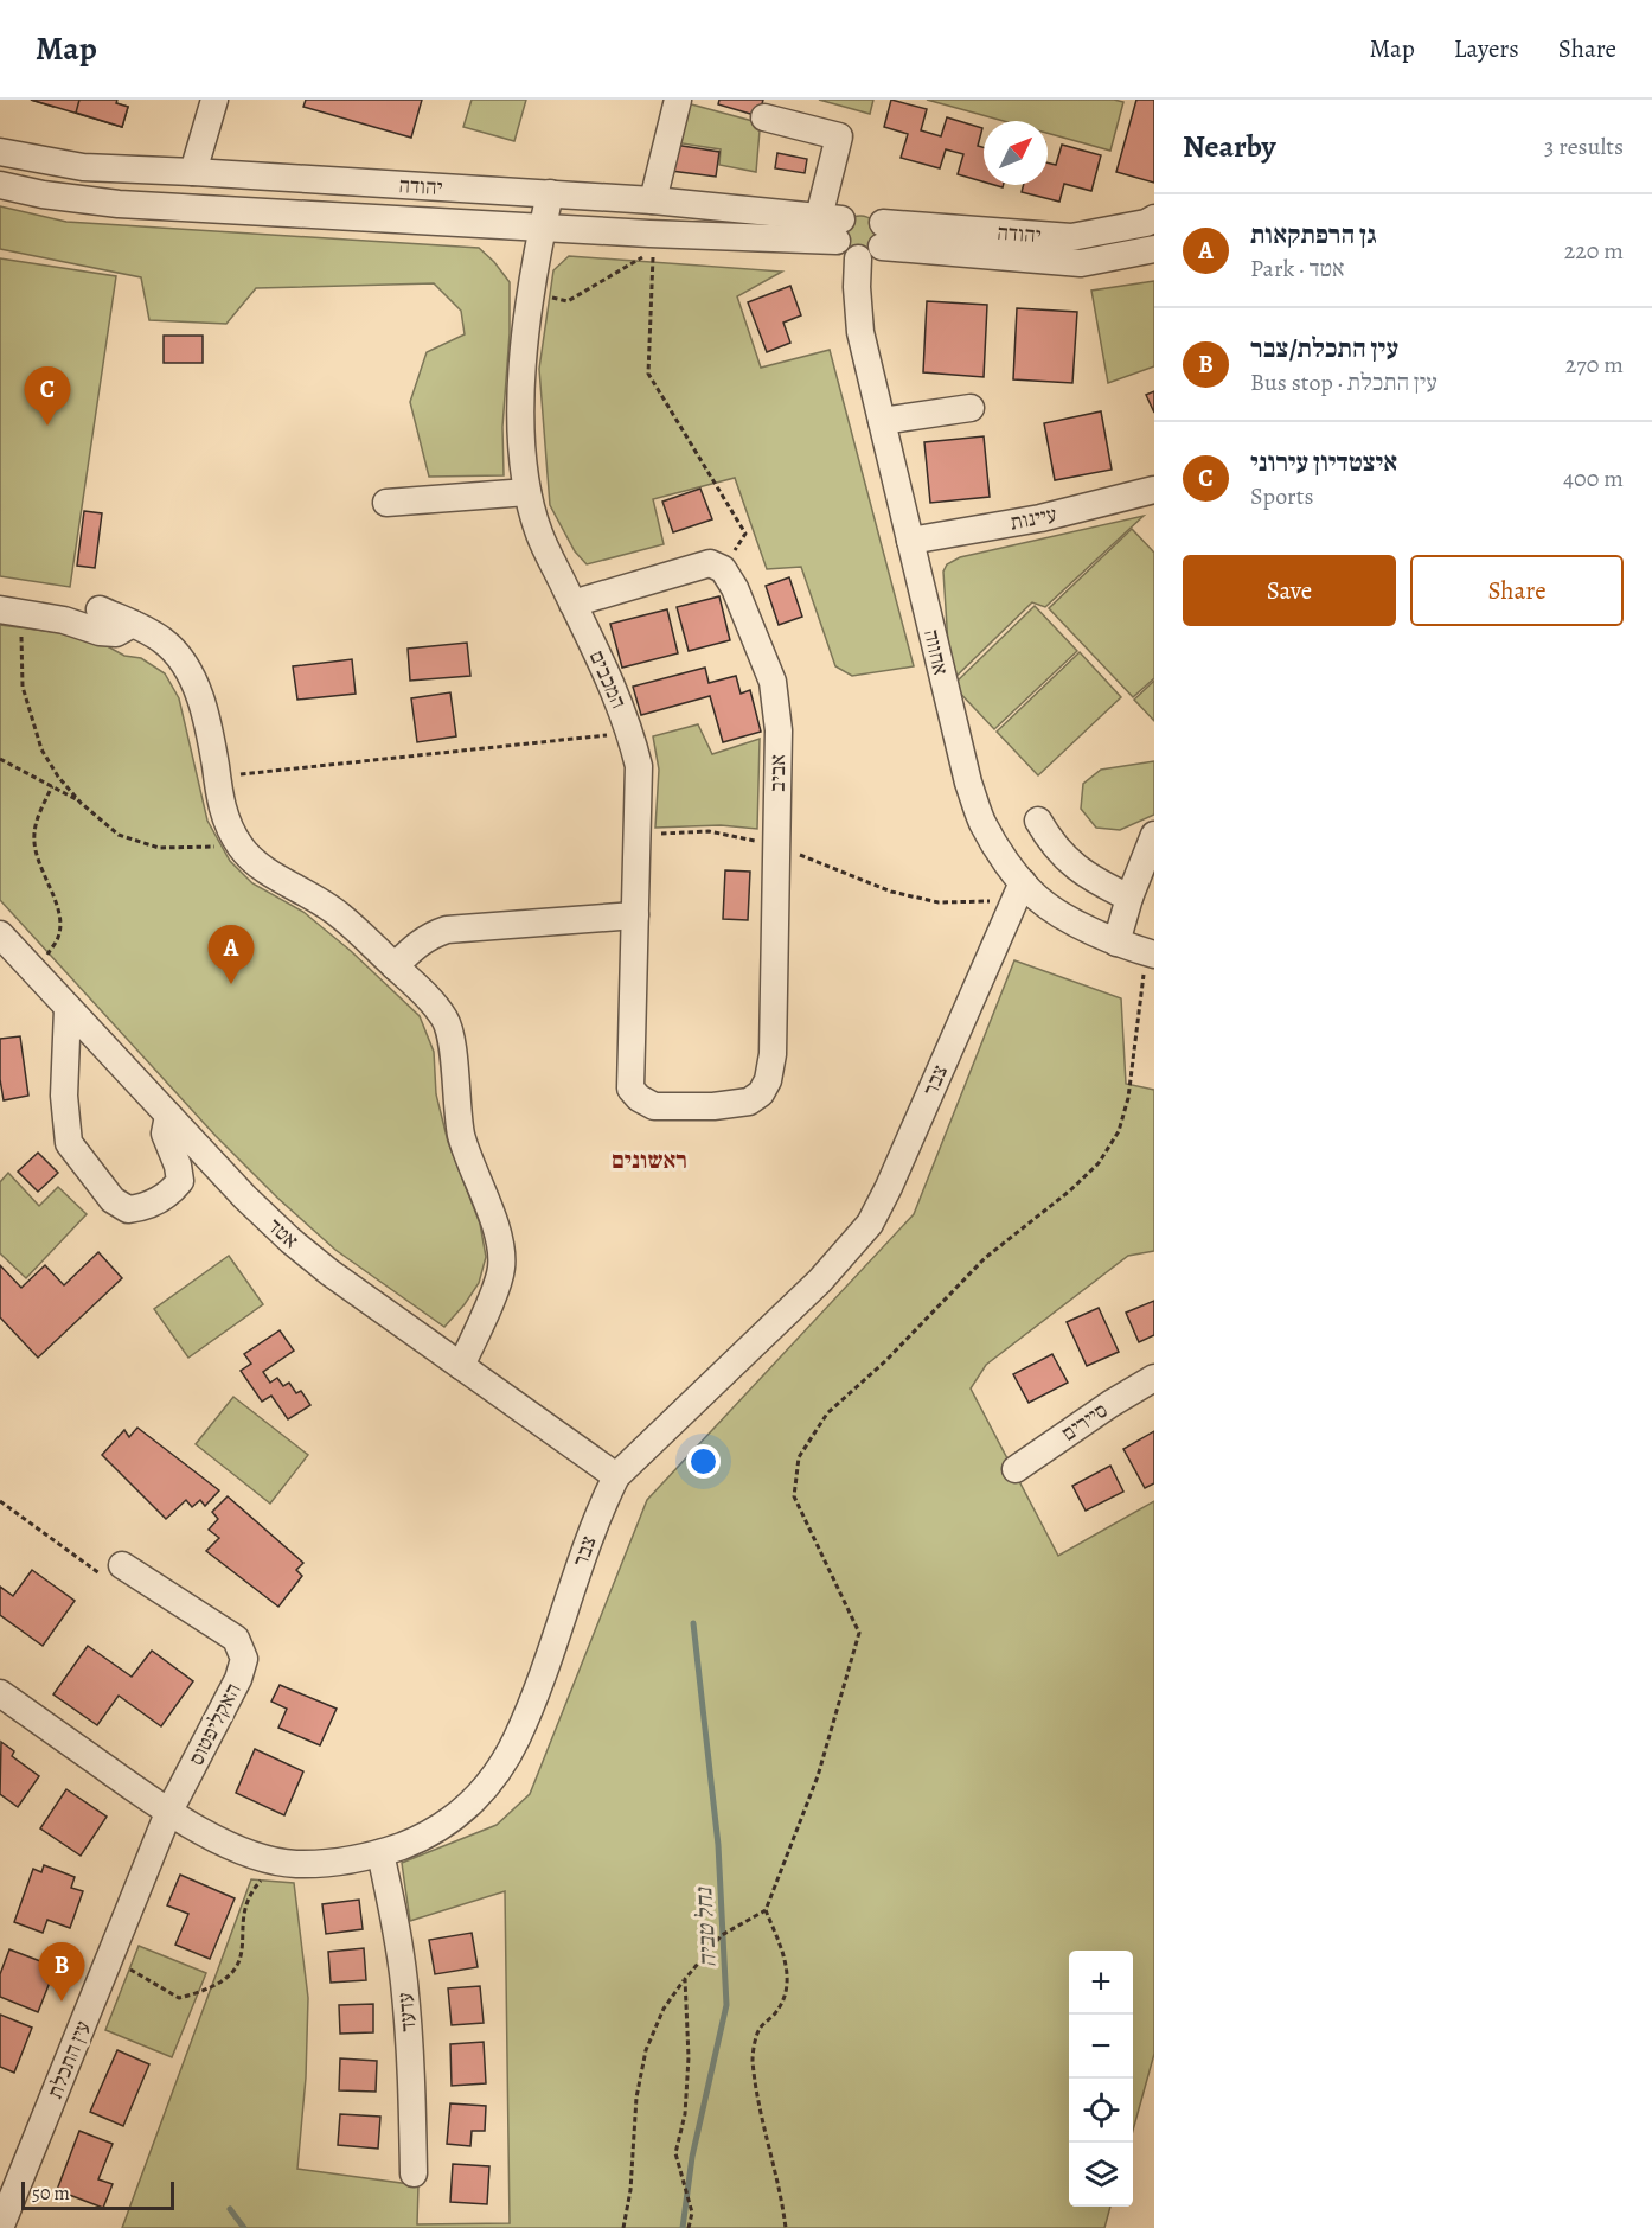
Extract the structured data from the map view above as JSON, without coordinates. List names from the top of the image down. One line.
{"streets":{"street":["יהודה","עיינות","אחווה","המכבים","אביב","צבר","אטד","סיירים","האקליפטוס","עדעד","עין התכלת"]},"crossings":[["יהודה","אחווה"],["יהודה","המכבים"],["עיינות","אחווה"],["אחווה","צבר"],["המכבים","אביב"],["צבר","אטד"],["צבר","האקליפטוס"],["צבר","עדעד"],["צבר","עין התכלת"],["האקליפטוס","עין התכלת"]],"districts":["ראשונים"],"water":["נחל טביה"],"scale_bar":"50 m","north":"top right","page":{"header":"Map","nav":["Map","Layers","Share"],"heading":["Nearby","3 results"],"list":[{"mark":"A","name":"גן הרפתקאות","note":"Park · אטד","value":"220 m"},{"mark":"B","name":"עין התכלת/צבר","note":"Bus stop · עין התכלת","value":"270 m"},{"mark":"C","name":"איצטדיון עירוני","note":"Sports","value":"400 m"}],"pins":["C","A","B"],"buttons":["Save","Share"],"map_buttons":["+","−"],"scale":"50 m"}}
